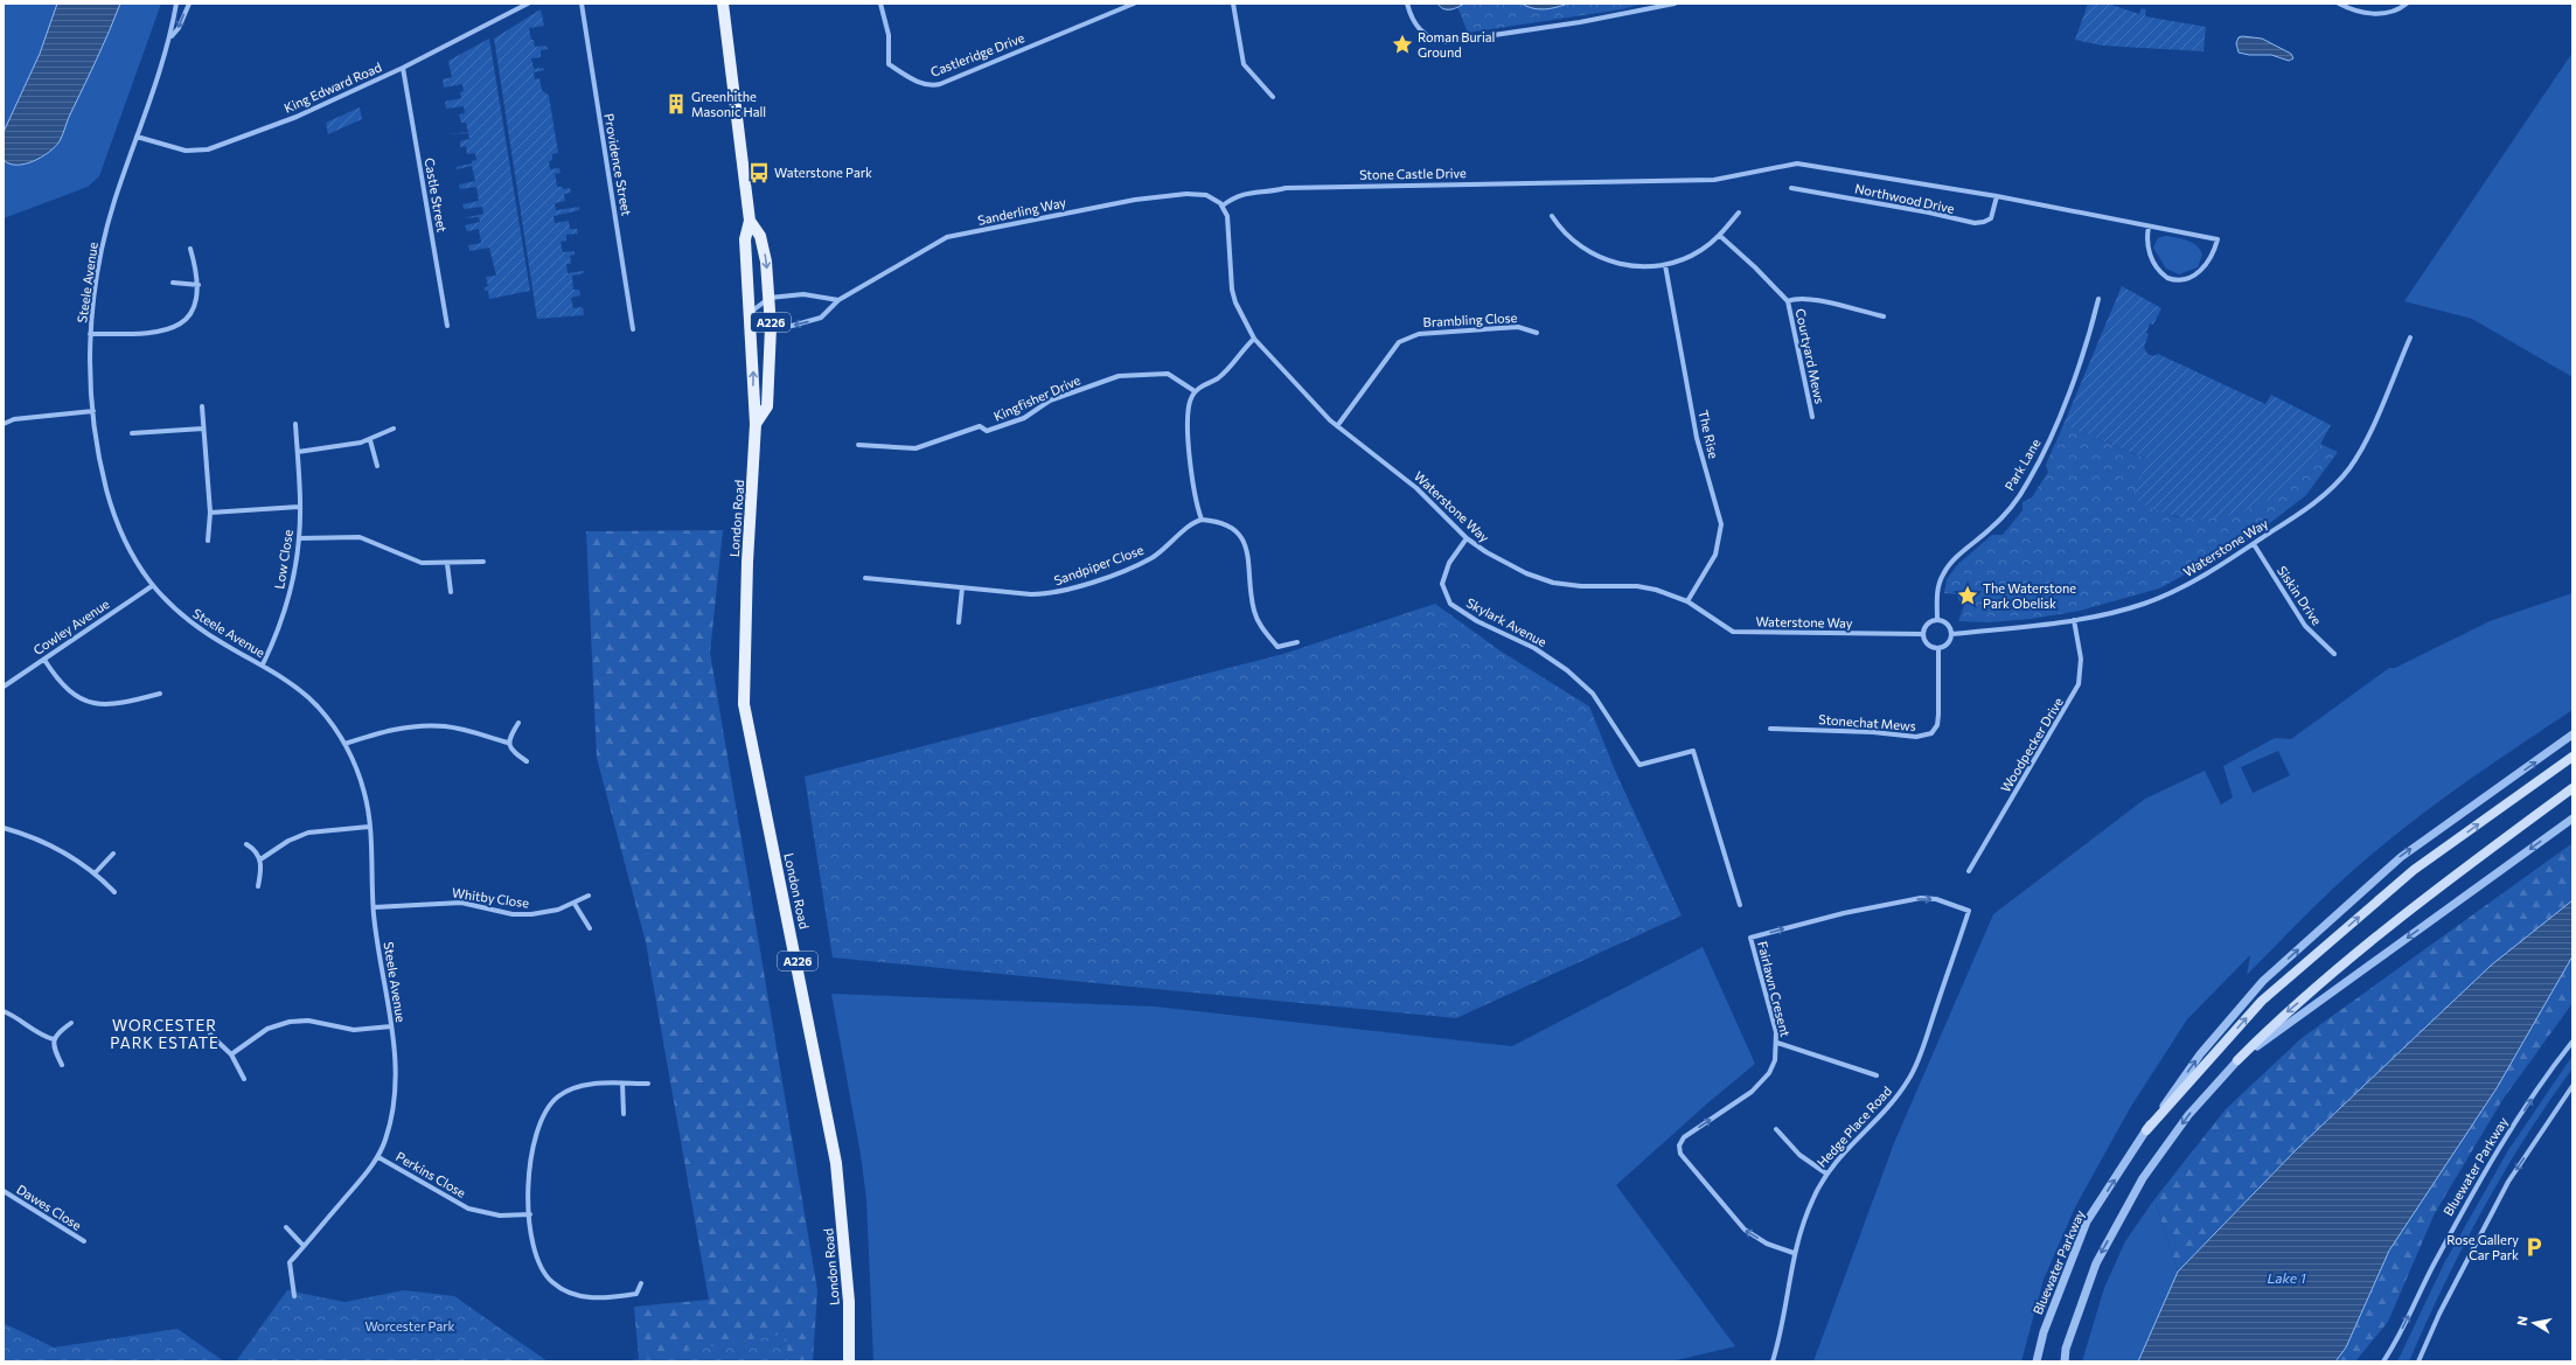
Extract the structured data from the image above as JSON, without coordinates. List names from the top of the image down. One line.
{"streets":{"main road":["A226","London Road"],"street":["Castleridge Drive","King Edward Road","Providence Street","Stone Castle Drive","Castle Street","Northwood Drive","Sanderling Way","Steele Avenue","Brambling Close","Courtyard Mews","Kingfisher Drive","The Rise","Park Lane","Waterstone Way","Low Close","Sandpiper Close","Siskin Drive","Skylark Avenue","Cowley Avenue","Stonechat Mews","Woodpecker Drive","Whitby Close","Fairlawn Cresent","Hedge Place Road","Bluewater Parkway","Perkins Close","Dawes Close"]},"crossings":[["King Edward Road","Castle Street"],["King Edward Road","Steele Avenue"],["Stone Castle Drive","Northwood Drive"],["Stone Castle Drive","Sanderling Way"],["Stone Castle Drive","Waterstone Way"],["Sanderling Way","Waterstone Way"],["Sanderling Way","London Road"],["Steele Avenue","Low Close"],["Steele Avenue","Cowley Avenue"],["Steele Avenue","Whitby Close"],["Steele Avenue","Perkins Close"],["Brambling Close","Waterstone Way"],["The Rise","Waterstone Way"],["Park Lane","Waterstone Way"],["Park Lane","Stonechat Mews"],["Waterstone Way","Siskin Drive"],["Waterstone Way","Skylark Avenue"],["Waterstone Way","Stonechat Mews"],["Waterstone Way","Woodpecker Drive"],["Fairlawn Cresent","Hedge Place Road"]],"districts":["WORCESTER PARK ESTATE"],"water":["Lake 1"],"parks":["Worcester Park"],"places":{"place":["Roman Burial Ground","The Waterstone Park Obelisk"],"building":["Greenhithe Masonic Hall"],"bus stop":["Waterstone Park"],"parking":["Rose Gallery Car Park"]},"north":"left"}
